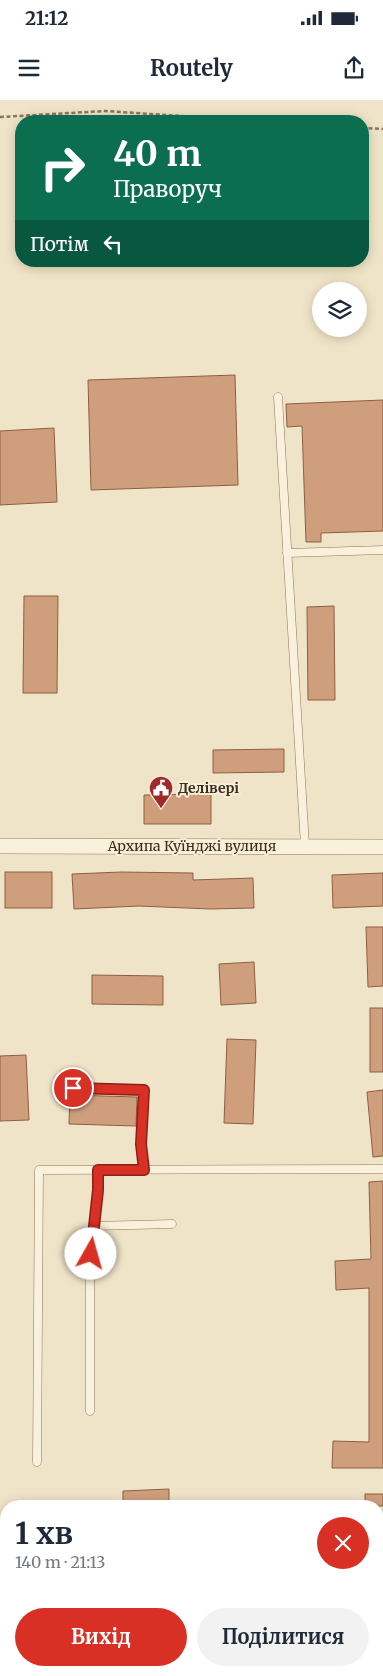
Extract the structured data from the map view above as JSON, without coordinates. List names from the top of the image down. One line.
{"streets":{"street":["Архипа Куїнджі вулиця"]},"places":{"public building":["Делівері"]},"page":{"status":"21:12","header":"Routely","turn":["40 m","Праворуч"],"then":"Потім","heading":["1 хв","140 m · 21:13"],"buttons":["Вихід","Поділитися"]}}
